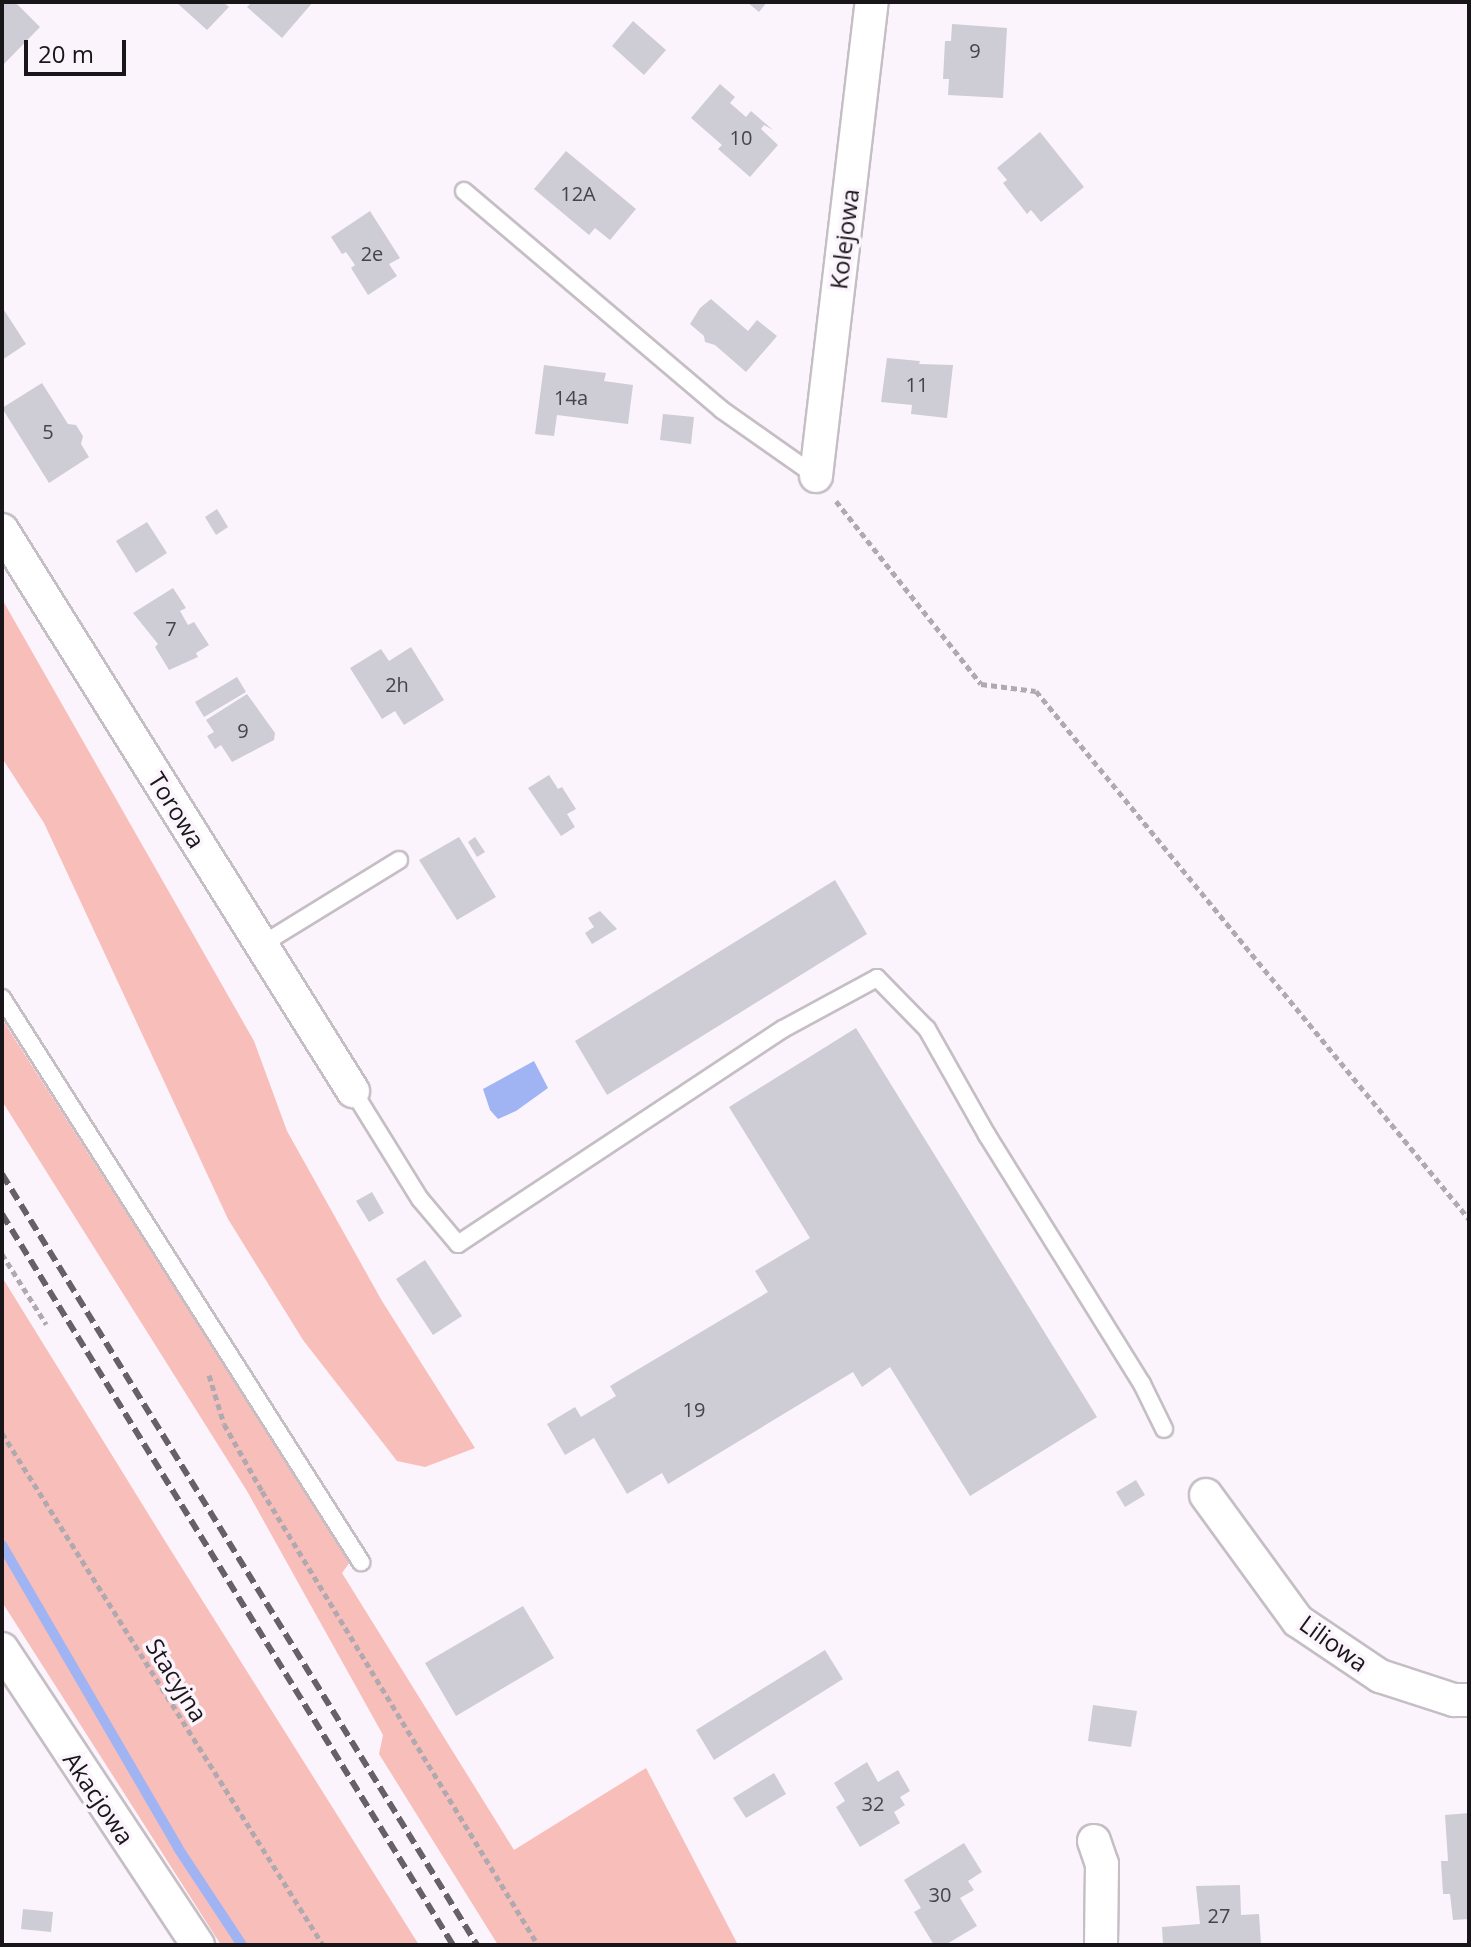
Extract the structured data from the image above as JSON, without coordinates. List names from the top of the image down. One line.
{"streets":{"street":["Kolejowa","Torowa","Liliowa","Akacjowa"],"path":["Stacyjna"]},"house_numbers":["9","10","12A","2e","11","14a","5","7","2h","9","19","32","30","27"],"scale_bar":"20 m"}
